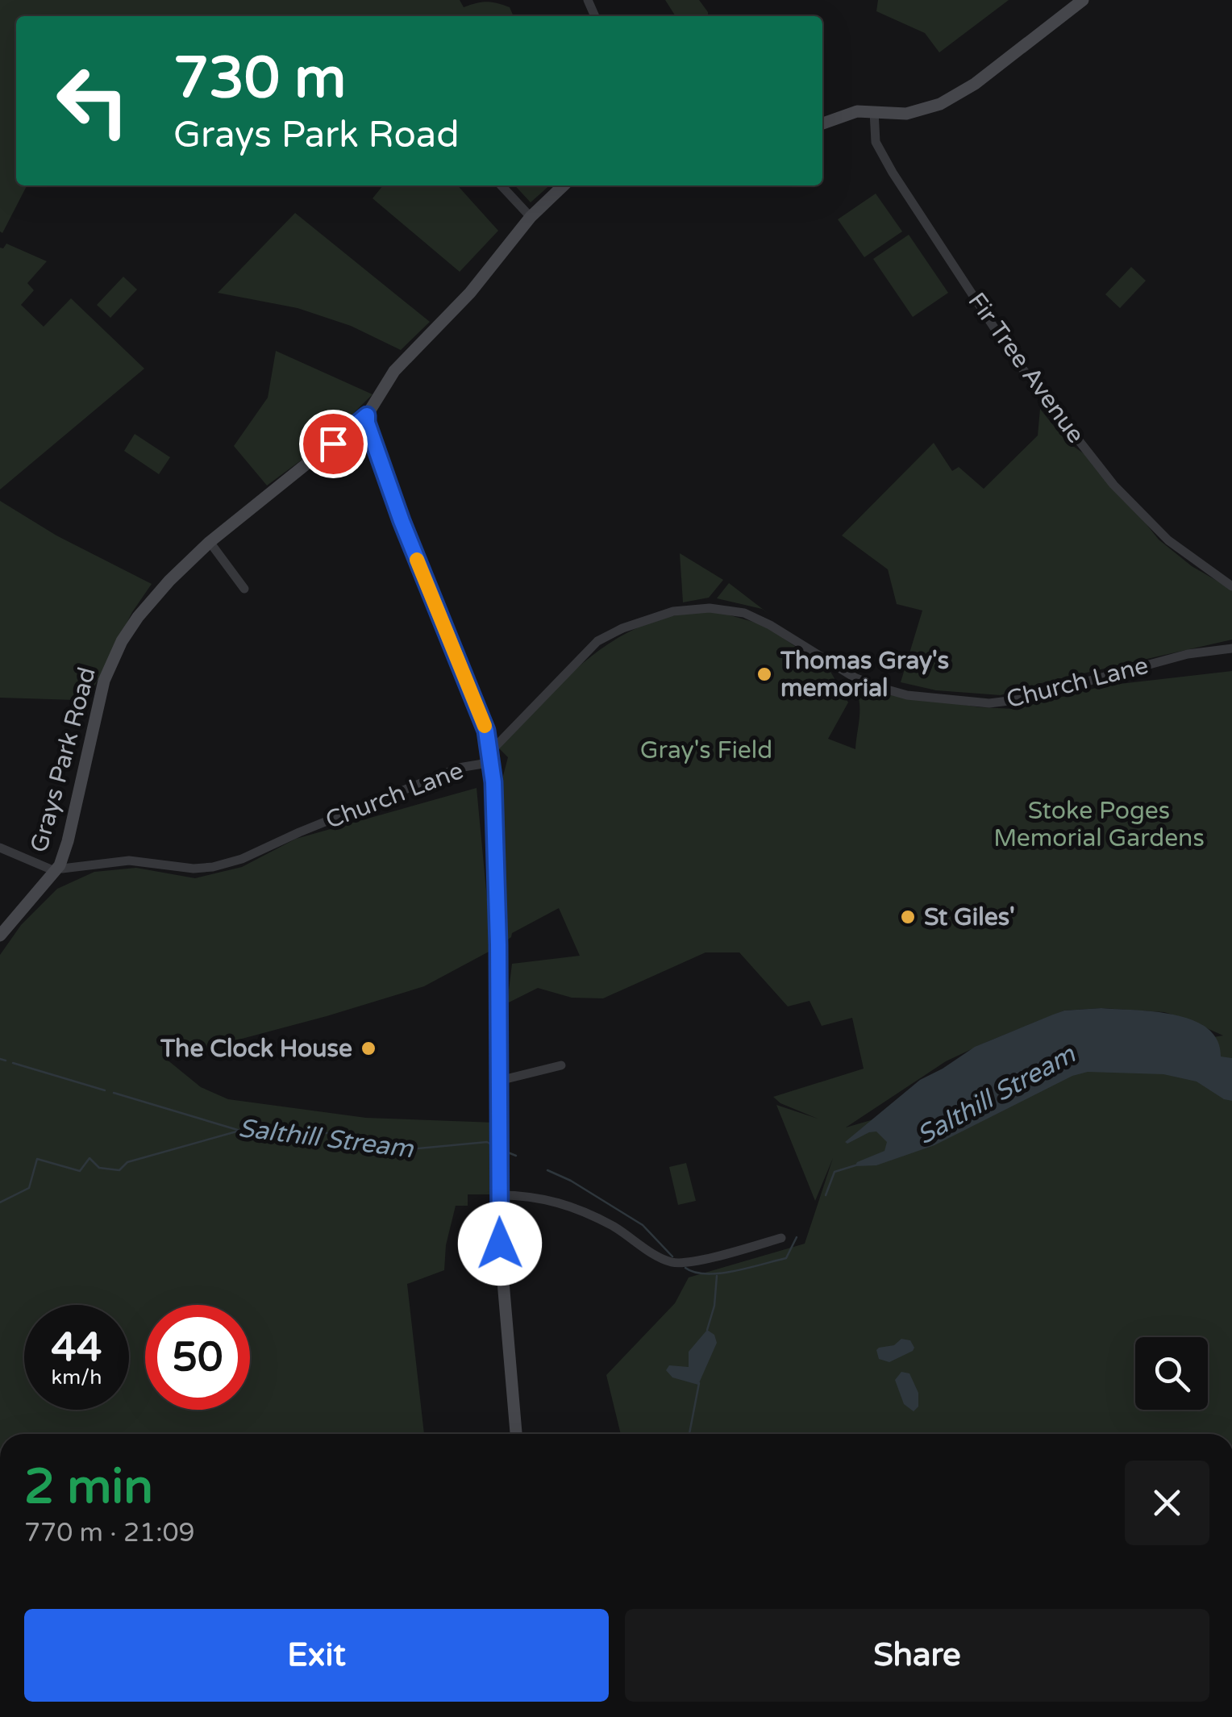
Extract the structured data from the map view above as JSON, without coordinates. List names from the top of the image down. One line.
{"streets":{"main road":["Grays Park Road"],"street":["Fir Tree Avenue","Church Lane"]},"crossings":[["Church Lane","Grays Park Road"]],"water":["Salthill Stream"],"parks":["Gray's Field","Stoke Poges Memorial Gardens"],"places":["Thomas Gray's memorial","St Giles'","The Clock House"],"page":{"turn":["730 m","Grays Park Road"],"speed":"44 km/h","limit":"50","heading":["2 min","770 m · 21:09"],"buttons":["Exit","Share"]}}
